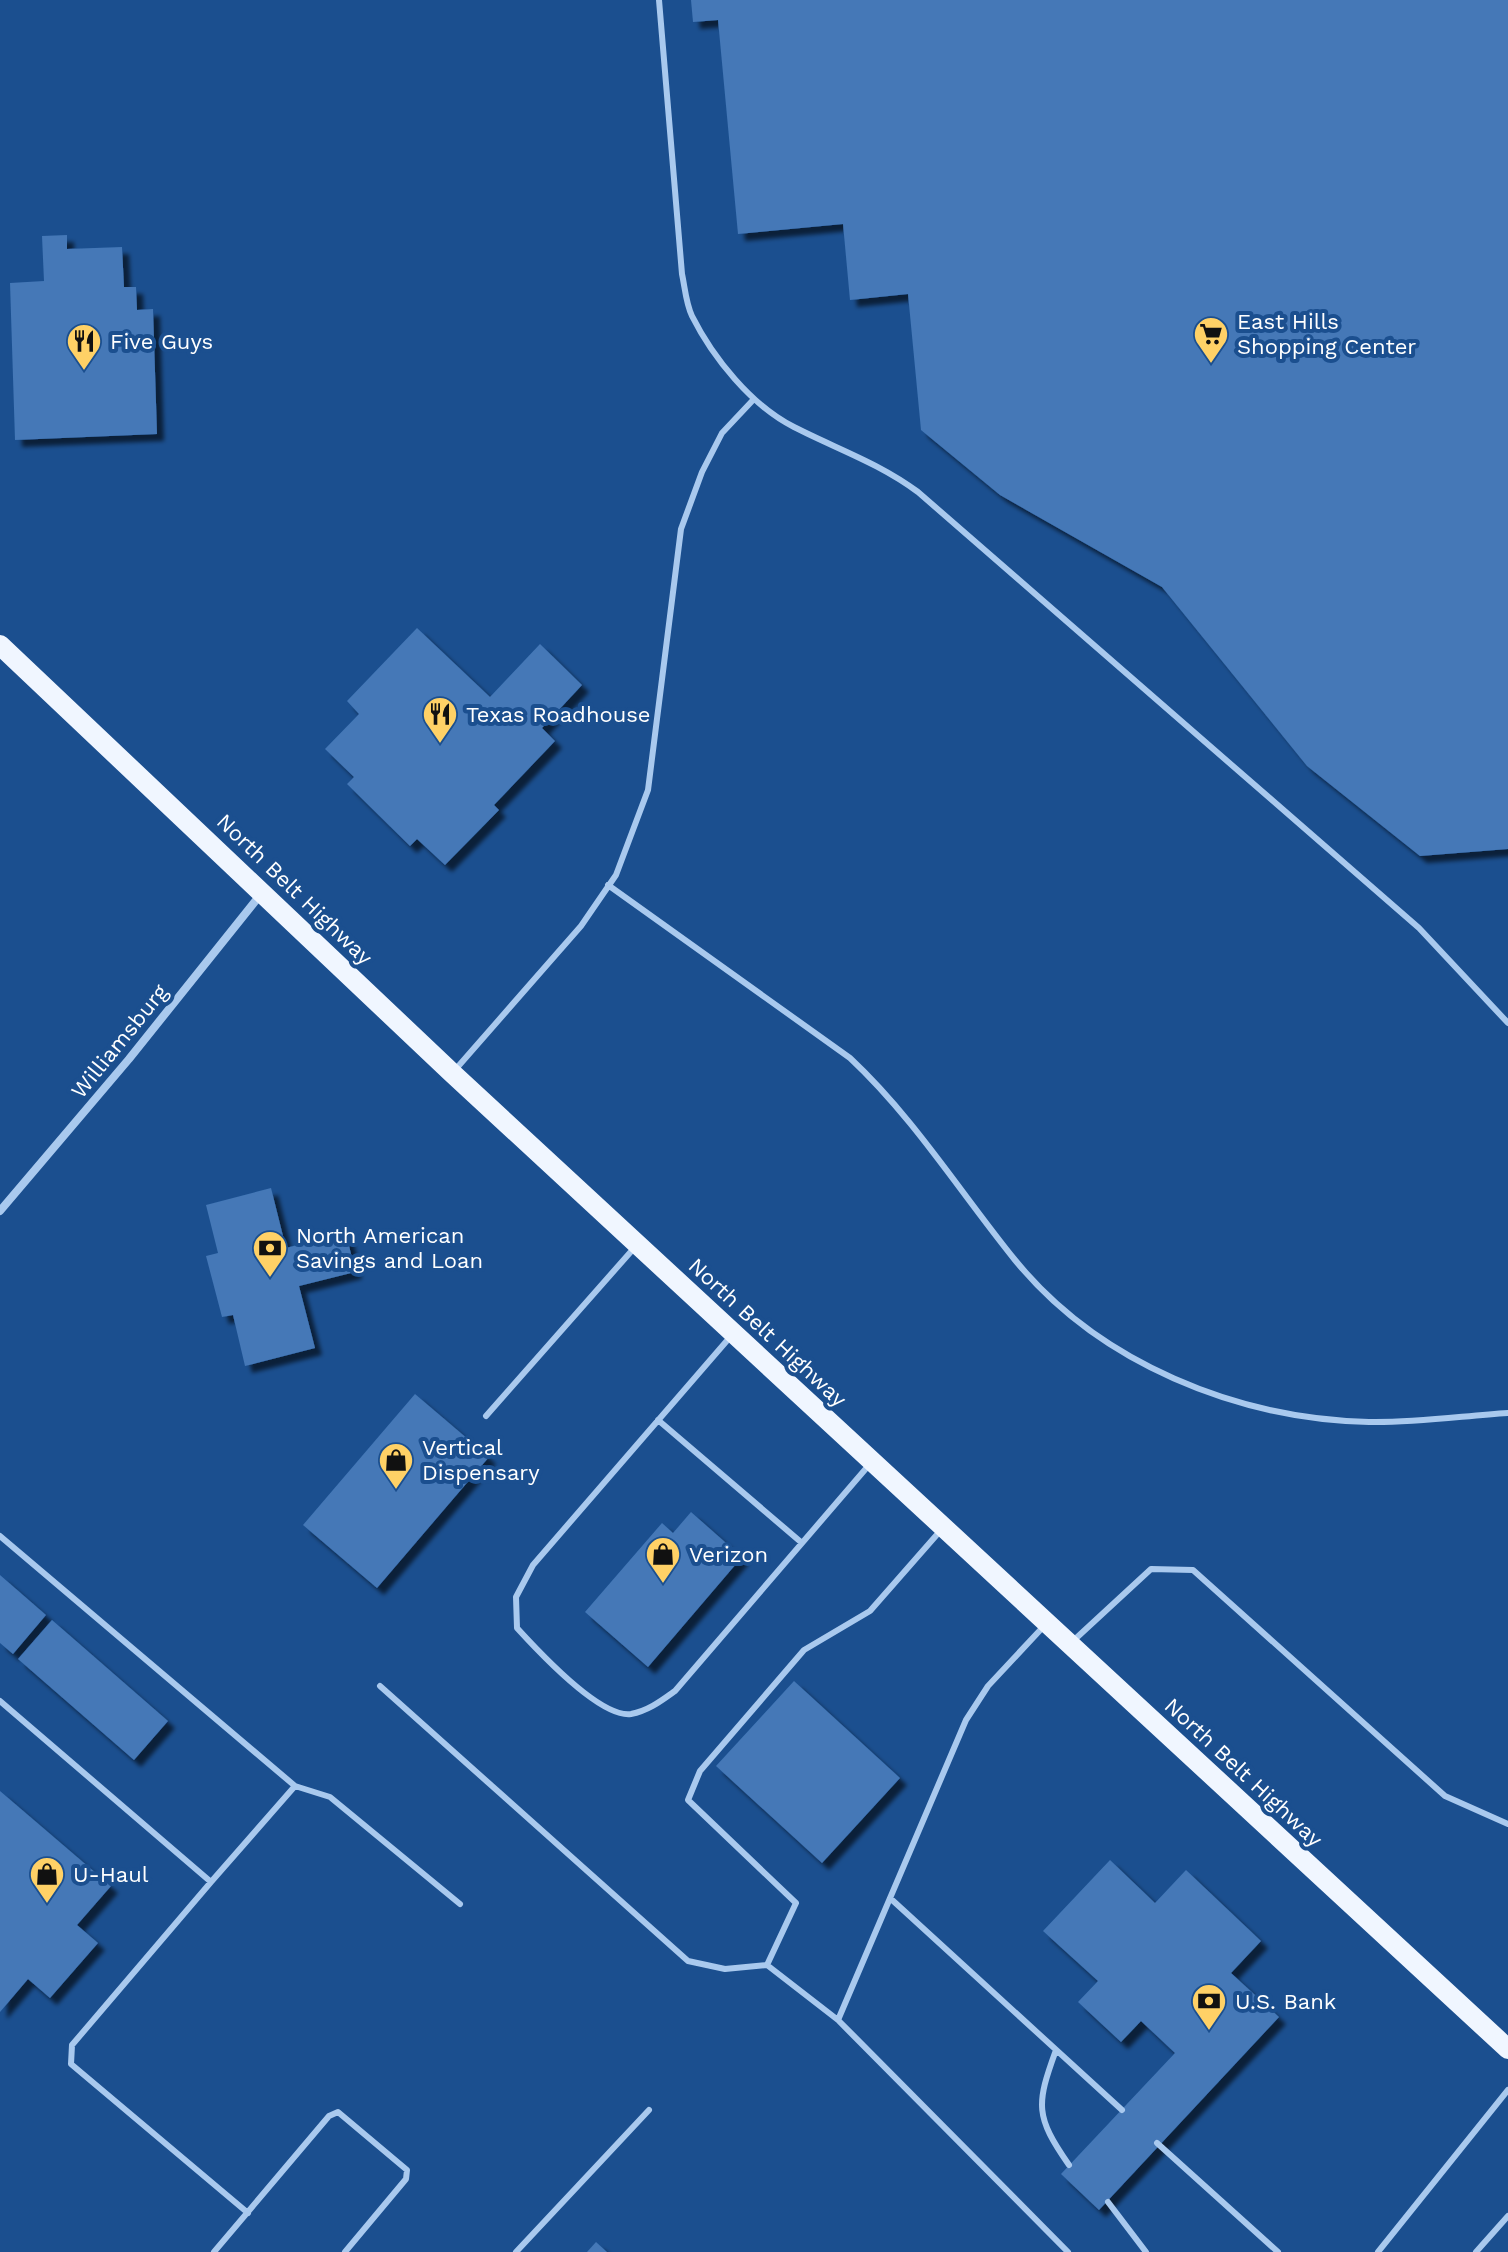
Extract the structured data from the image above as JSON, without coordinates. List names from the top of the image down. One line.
{"streets":{"main road":["North Belt Highway"],"street":["Williamsburg"]},"crossings":[["North Belt Highway","Williamsburg"]],"places":{"supermarket":["East Hills Shopping Center"],"restaurant":["Five Guys","Texas Roadhouse"],"bank":["North American Savings and Loan","U.S. Bank"],"shop":["Vertical Dispensary","Verizon","U-Haul"]}}
